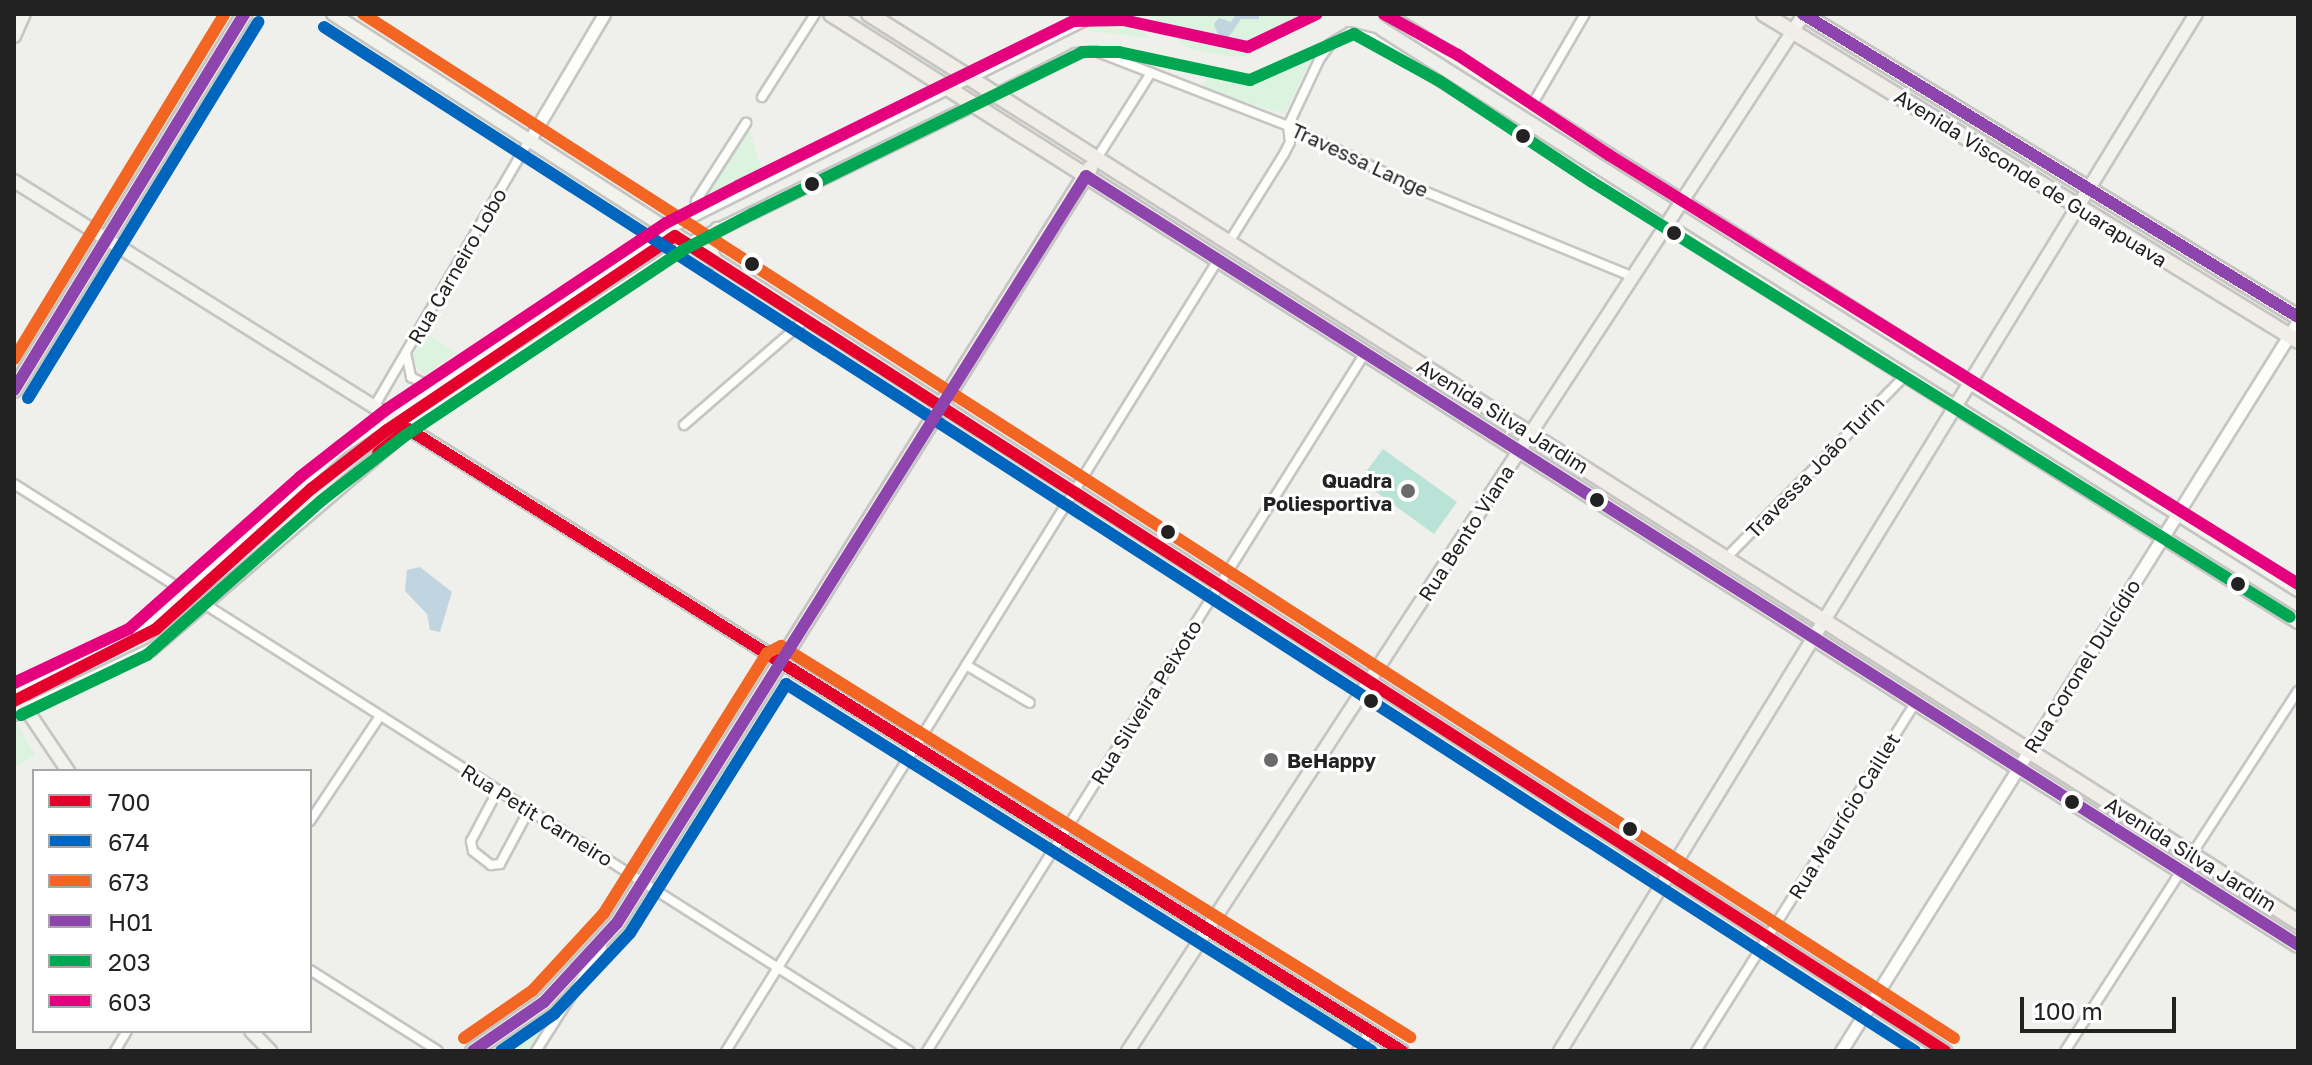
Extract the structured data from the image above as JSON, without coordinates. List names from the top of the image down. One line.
{"streets":{"main road":["Avenida Visconde de Guarapuava","Avenida Silva Jardim","Rua Bento Viana"],"street":["Travessa Lange","Rua Carneiro Lobo","Travessa João Turin","Rua Coronel Dulcídio","Rua Silveira Peixoto","Rua Petit Carneiro","Rua Maurício Caillet"]},"crossings":[["Travessa Lange","Avenida Silva Jardim"],["Travessa Lange","Rua Bento Viana"],["Avenida Visconde de Guarapuava","Rua Bento Viana"],["Avenida Visconde de Guarapuava","Rua Coronel Dulcídio"],["Avenida Silva Jardim","Travessa João Turin"],["Avenida Silva Jardim","Rua Bento Viana"],["Avenida Silva Jardim","Rua Coronel Dulcídio"],["Avenida Silva Jardim","Rua Silveira Peixoto"],["Avenida Silva Jardim","Rua Maurício Caillet"]],"places":["Quadra Poliesportiva","BeHappy"],"lines":["transit line 673","transit line H01","transit line 603","transit line 674","transit line 203","transit line 700"],"legend":["700","674","673","H01","203","603"],"scale_bar":"100 m"}
